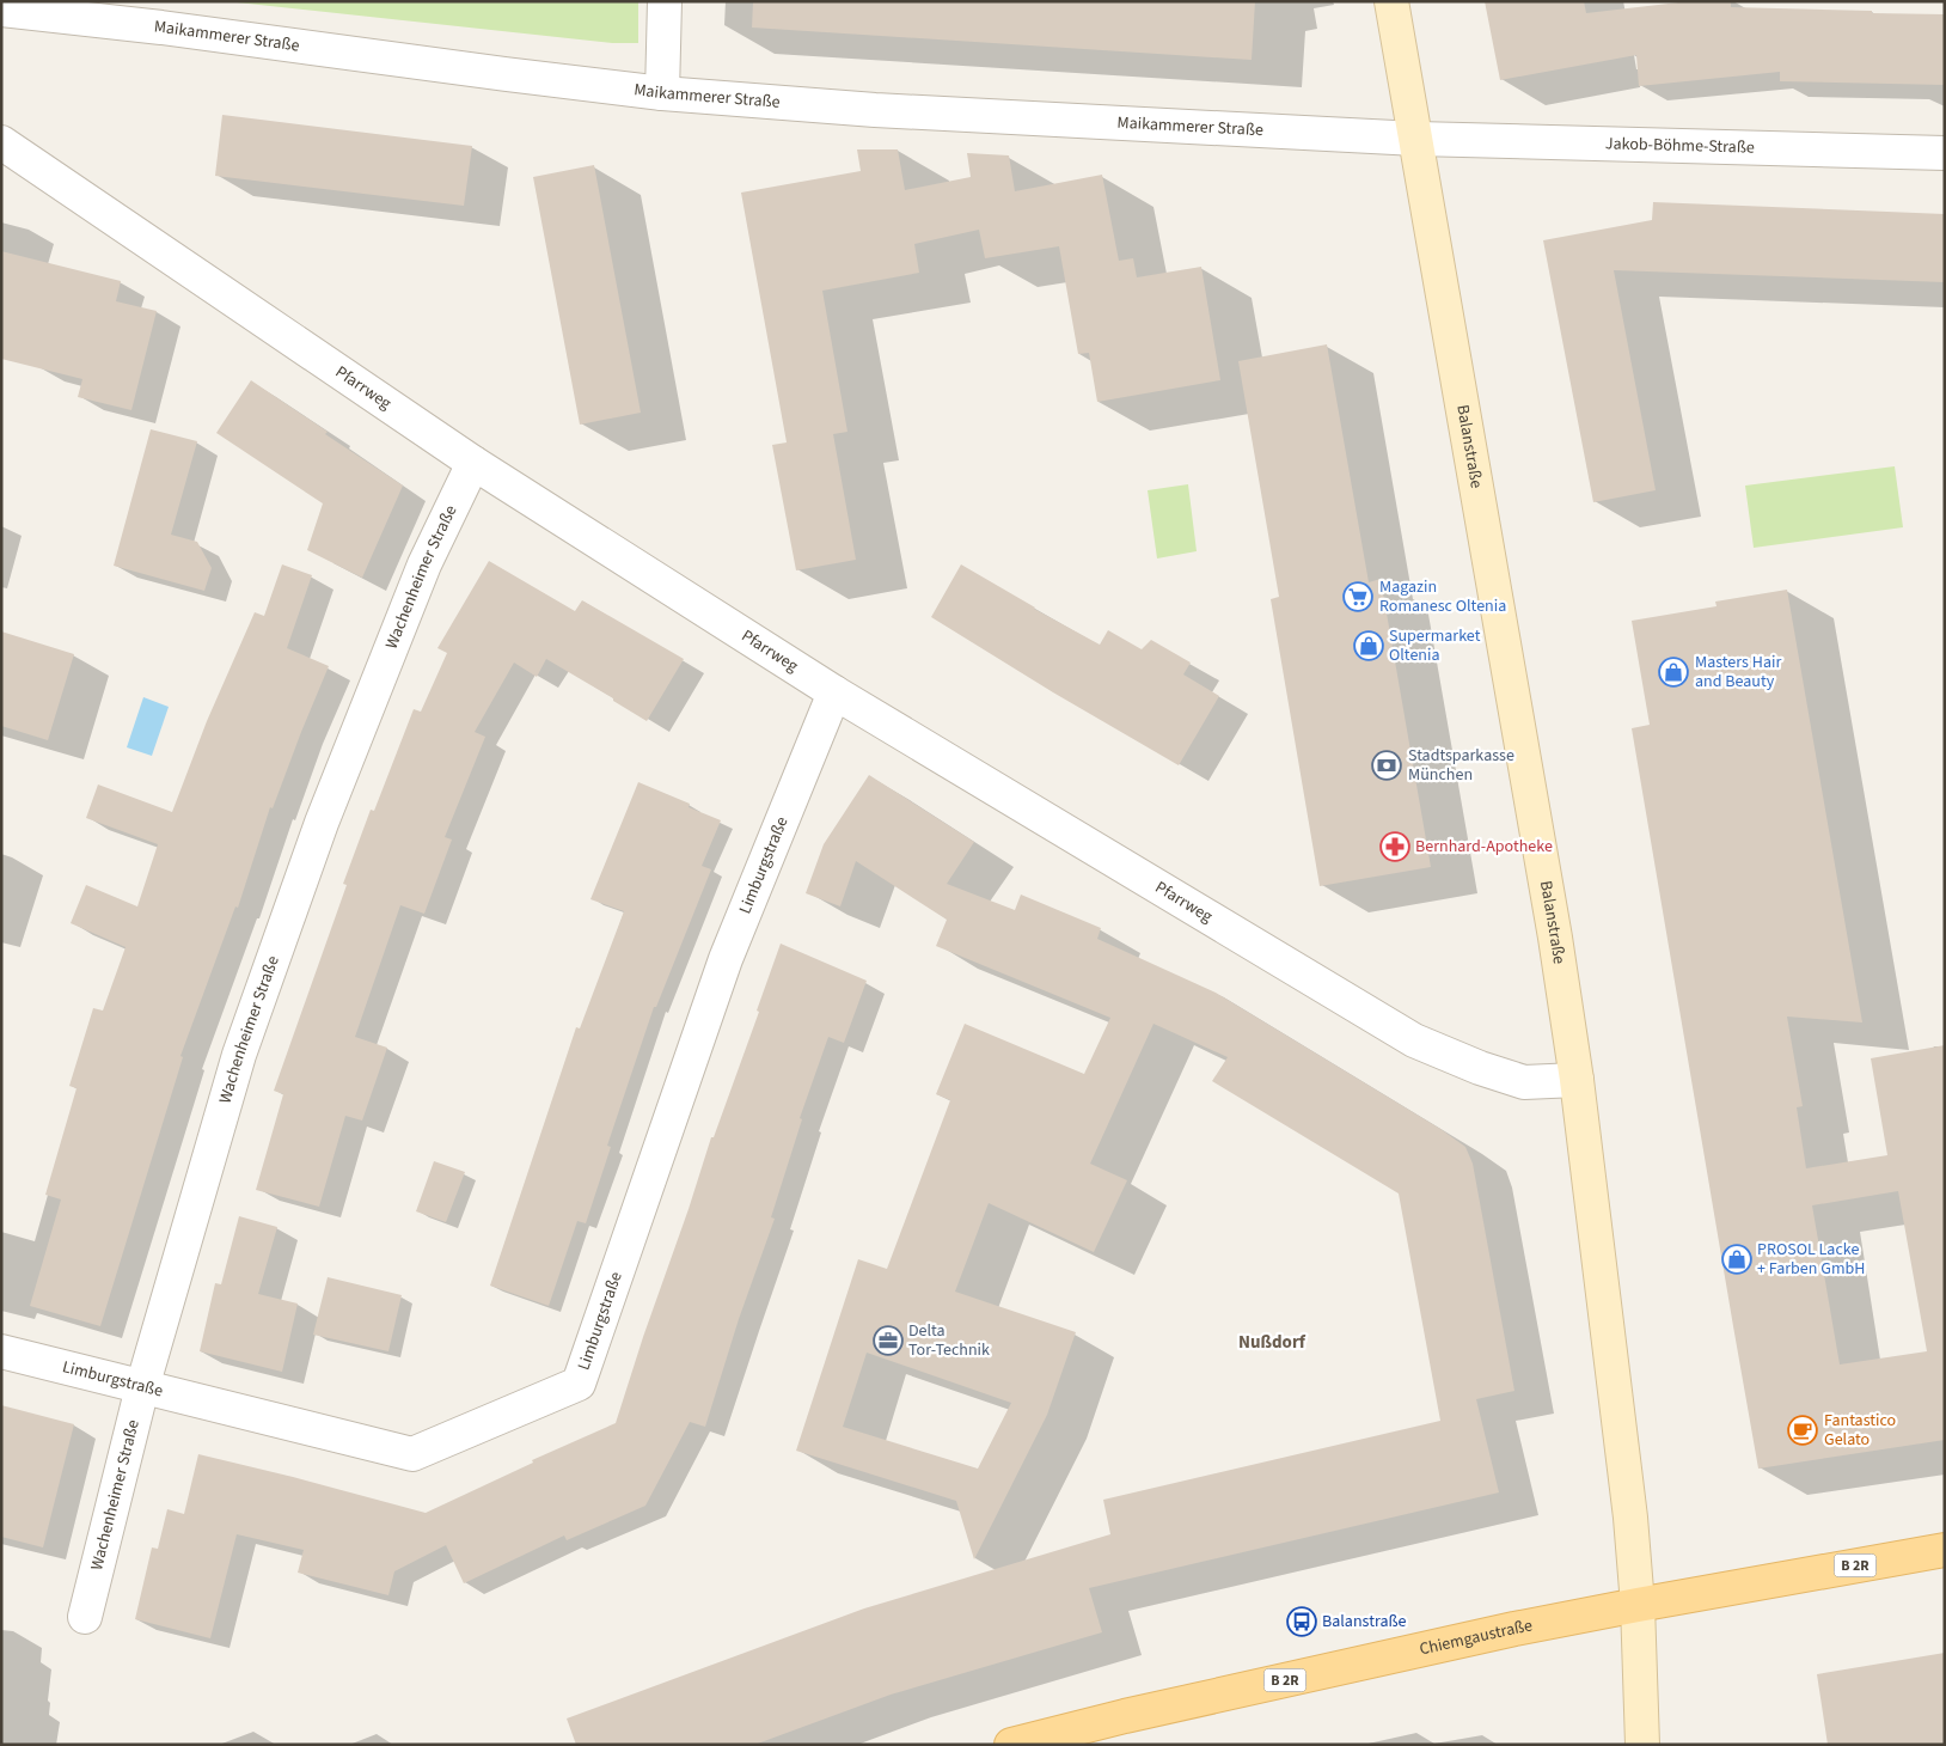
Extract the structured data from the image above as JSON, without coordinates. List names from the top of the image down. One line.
{"streets":{"main road":["B 2R","Chiemgaustraße"],"street":["Maikammerer Straße","Jakob-Böhme-Straße","Pfarrweg","Balanstraße","Wachenheimer Straße","Limburgstraße"]},"crossings":[["Maikammerer Straße","Jakob-Böhme-Straße"],["Maikammerer Straße","Balanstraße"],["Jakob-Böhme-Straße","Balanstraße"],["Pfarrweg","Balanstraße"],["Pfarrweg","Wachenheimer Straße"],["Pfarrweg","Limburgstraße"],["Balanstraße","Chiemgaustraße"],["Wachenheimer Straße","Limburgstraße"]],"districts":["Nußdorf"],"places":{"supermarket":["Magazin Romanesc Oltenia"],"shop":["Supermarket Oltenia","Masters Hair and Beauty","PROSOL Lacke + Farben GmbH"],"bank":["Stadtsparkasse München"],"pharmacy":["Bernhard-Apotheke"],"office":["Delta Tor-Technik"],"cafe":["Fantastico Gelato"],"bus stop":["Balanstraße"]}}
